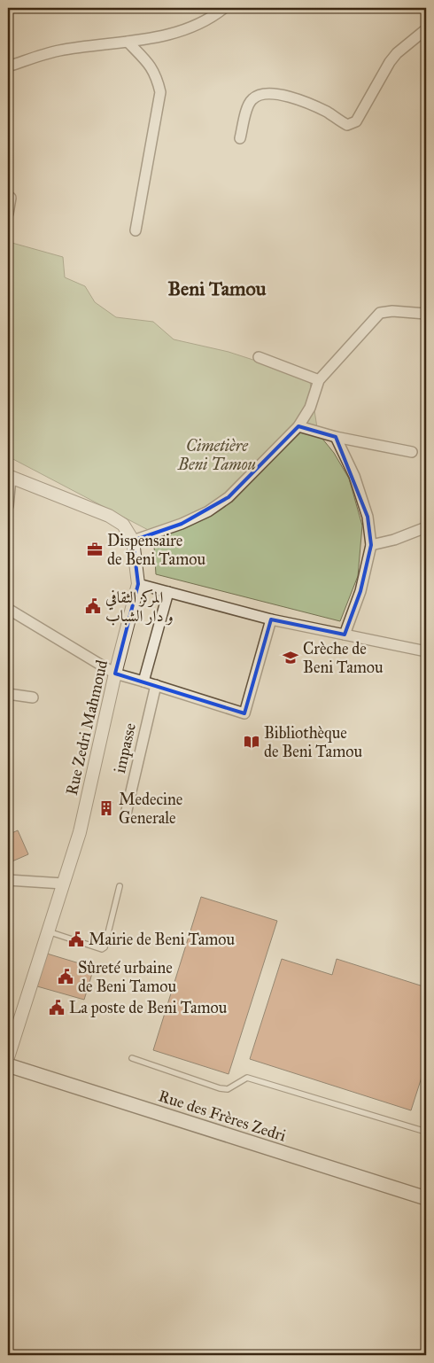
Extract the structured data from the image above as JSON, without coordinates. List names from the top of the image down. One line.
{"streets":{"main road":["Rue des Frères Zedri"],"street":["Rue Zedri Mahmoud","impasse"]},"districts":["Beni Tamou"],"parks":["Cimetière Beni Tamou"],"places":{"office":["Dispensaire de Beni Tamou"],"public building":["المركز الثقافي و دار الشباب","Mairie de Beni Tamou","Sûreté urbaine de Beni Tamou","La poste de Beni Tamou"],"school or university":["Crèche de Beni Tamou"],"library":["Bibliothèque de Beni Tamou"],"building":["Medecine Generale"]}}
